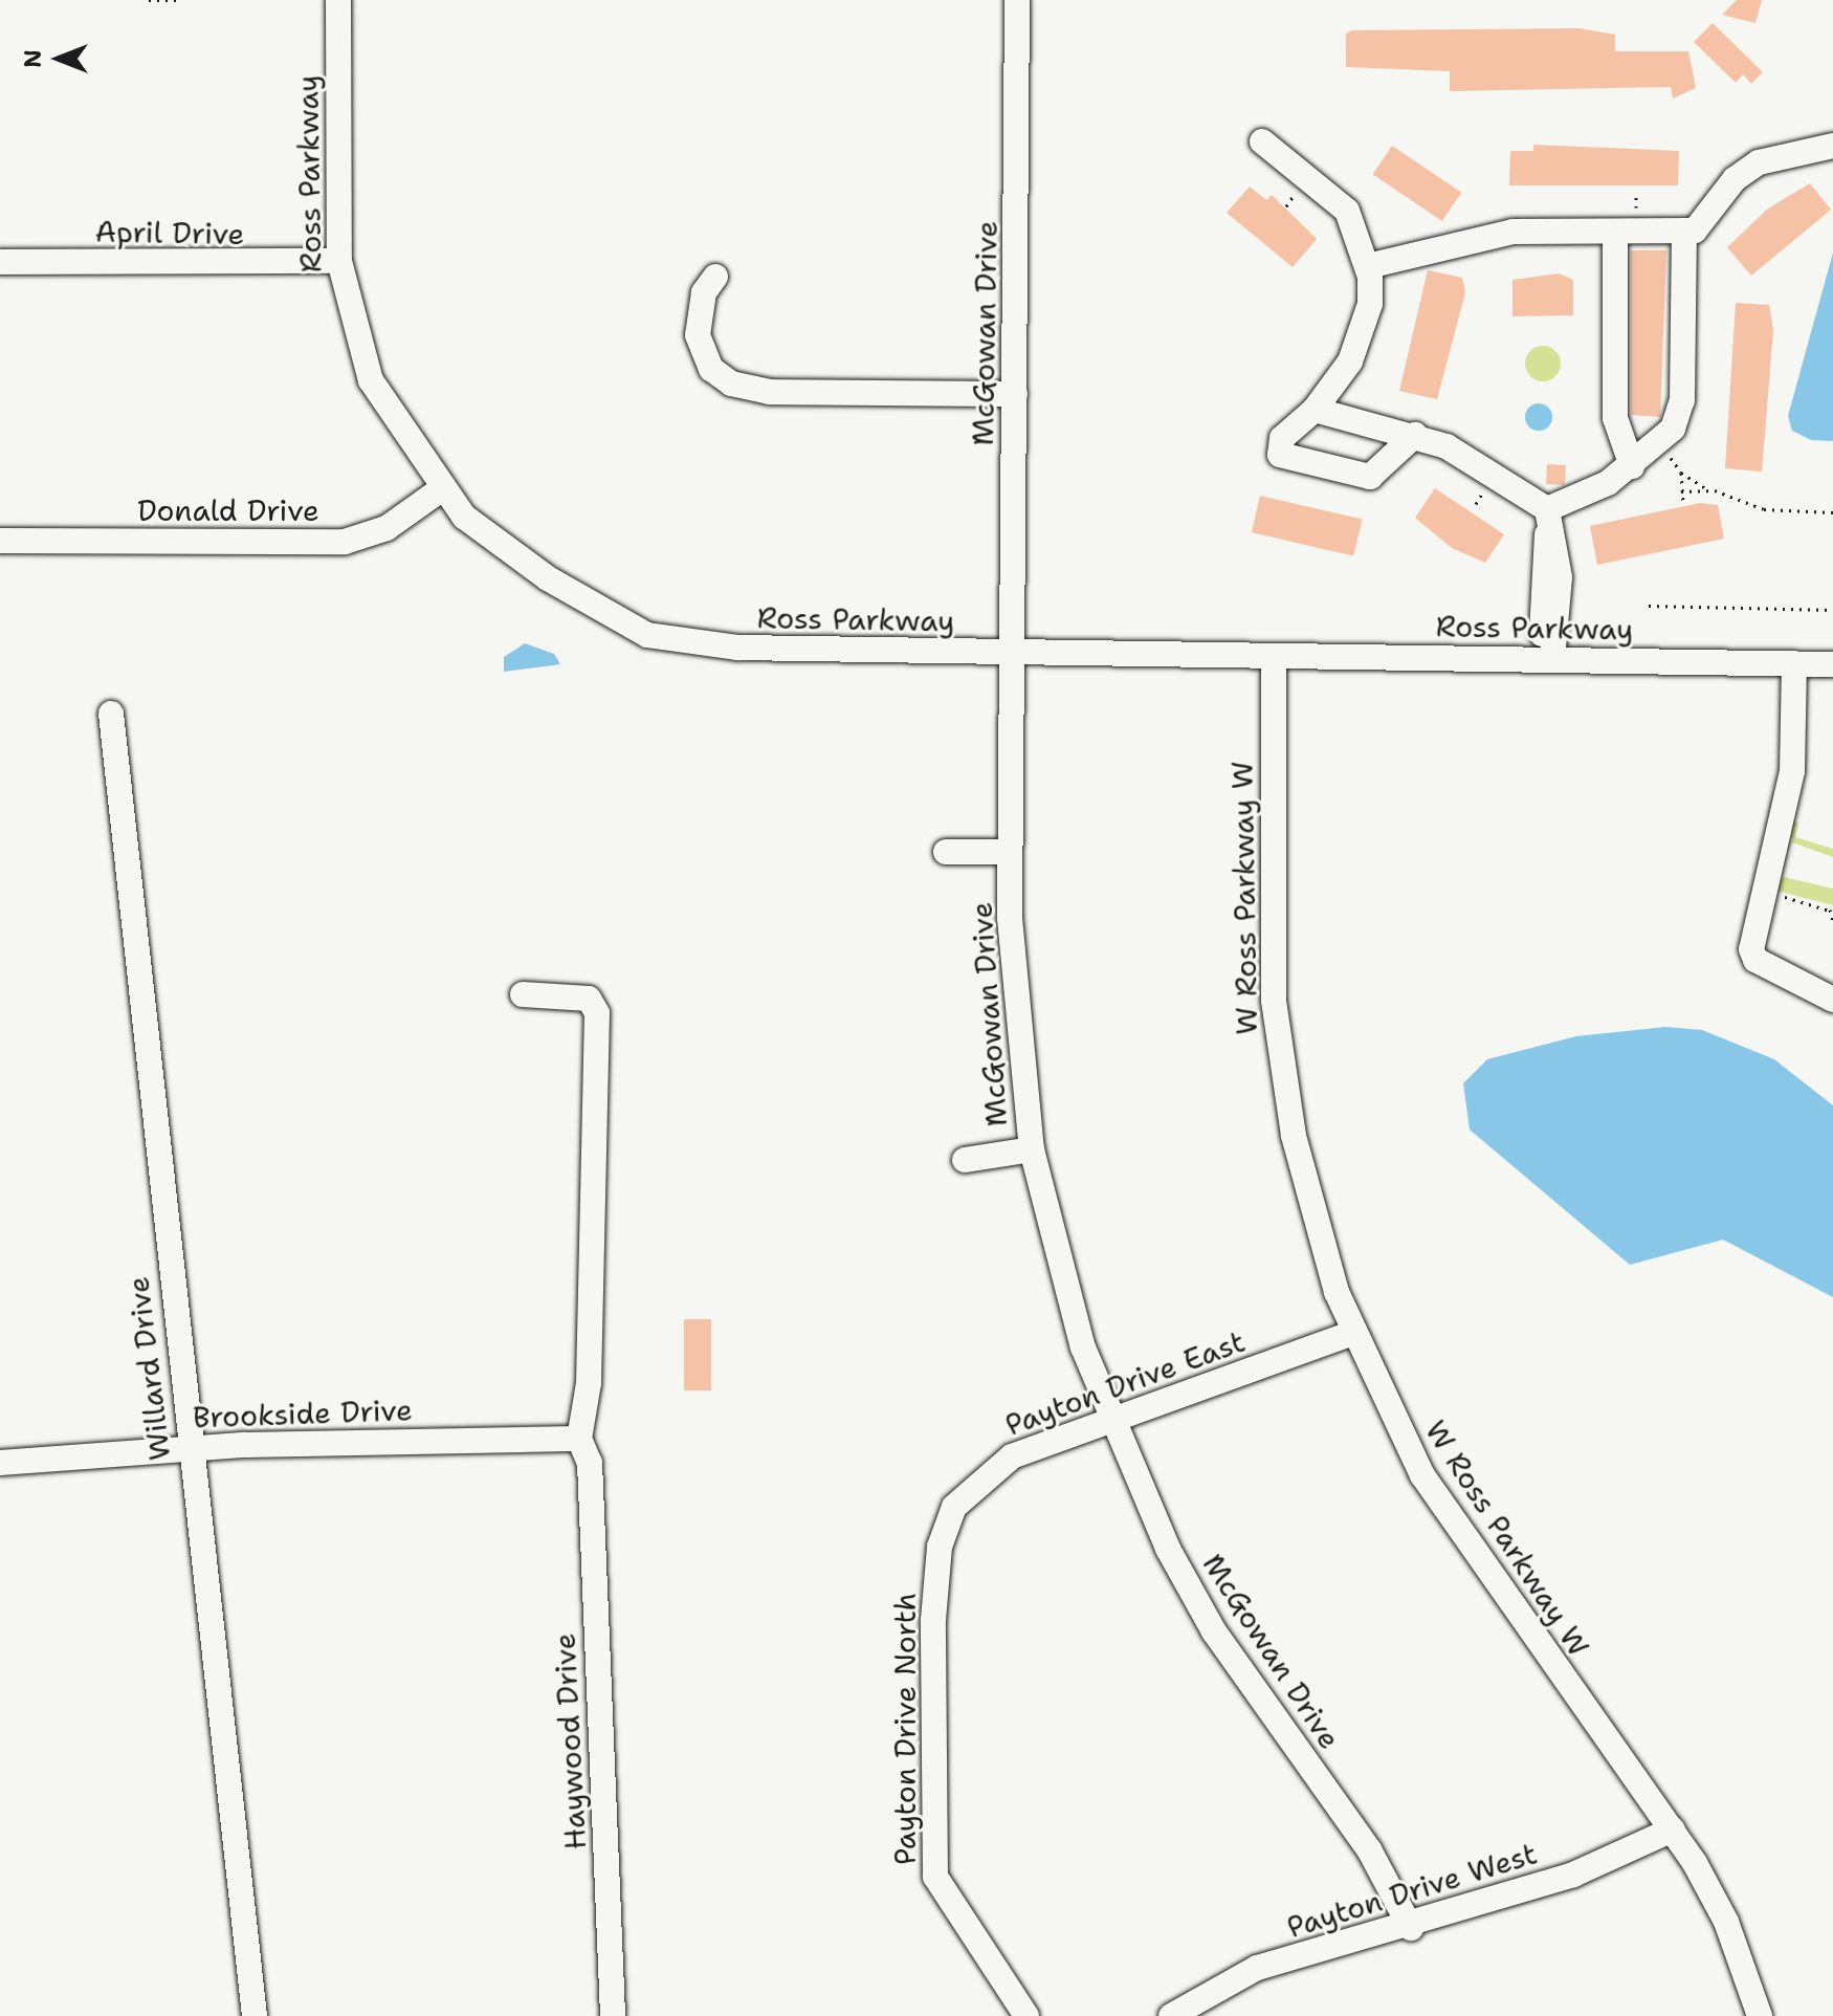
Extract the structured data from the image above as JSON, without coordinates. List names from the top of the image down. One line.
{"streets":{"street":["Ross Parkway","April Drive","McGowan Drive","Donald Drive","W Ross Parkway W","Willard Drive","Payton Drive East","Brookside Drive","Payton Drive North","Haywood Drive","Payton Drive West"]},"crossings":[["Ross Parkway","April Drive"],["Ross Parkway","McGowan Drive"],["Ross Parkway","Donald Drive"],["Ross Parkway","W Ross Parkway W"],["McGowan Drive","Payton Drive East"],["McGowan Drive","Payton Drive West"],["W Ross Parkway W","Payton Drive East"],["W Ross Parkway W","Payton Drive West"],["Willard Drive","Brookside Drive"],["Payton Drive East","Payton Drive North"],["Brookside Drive","Haywood Drive"]],"north":"left"}
